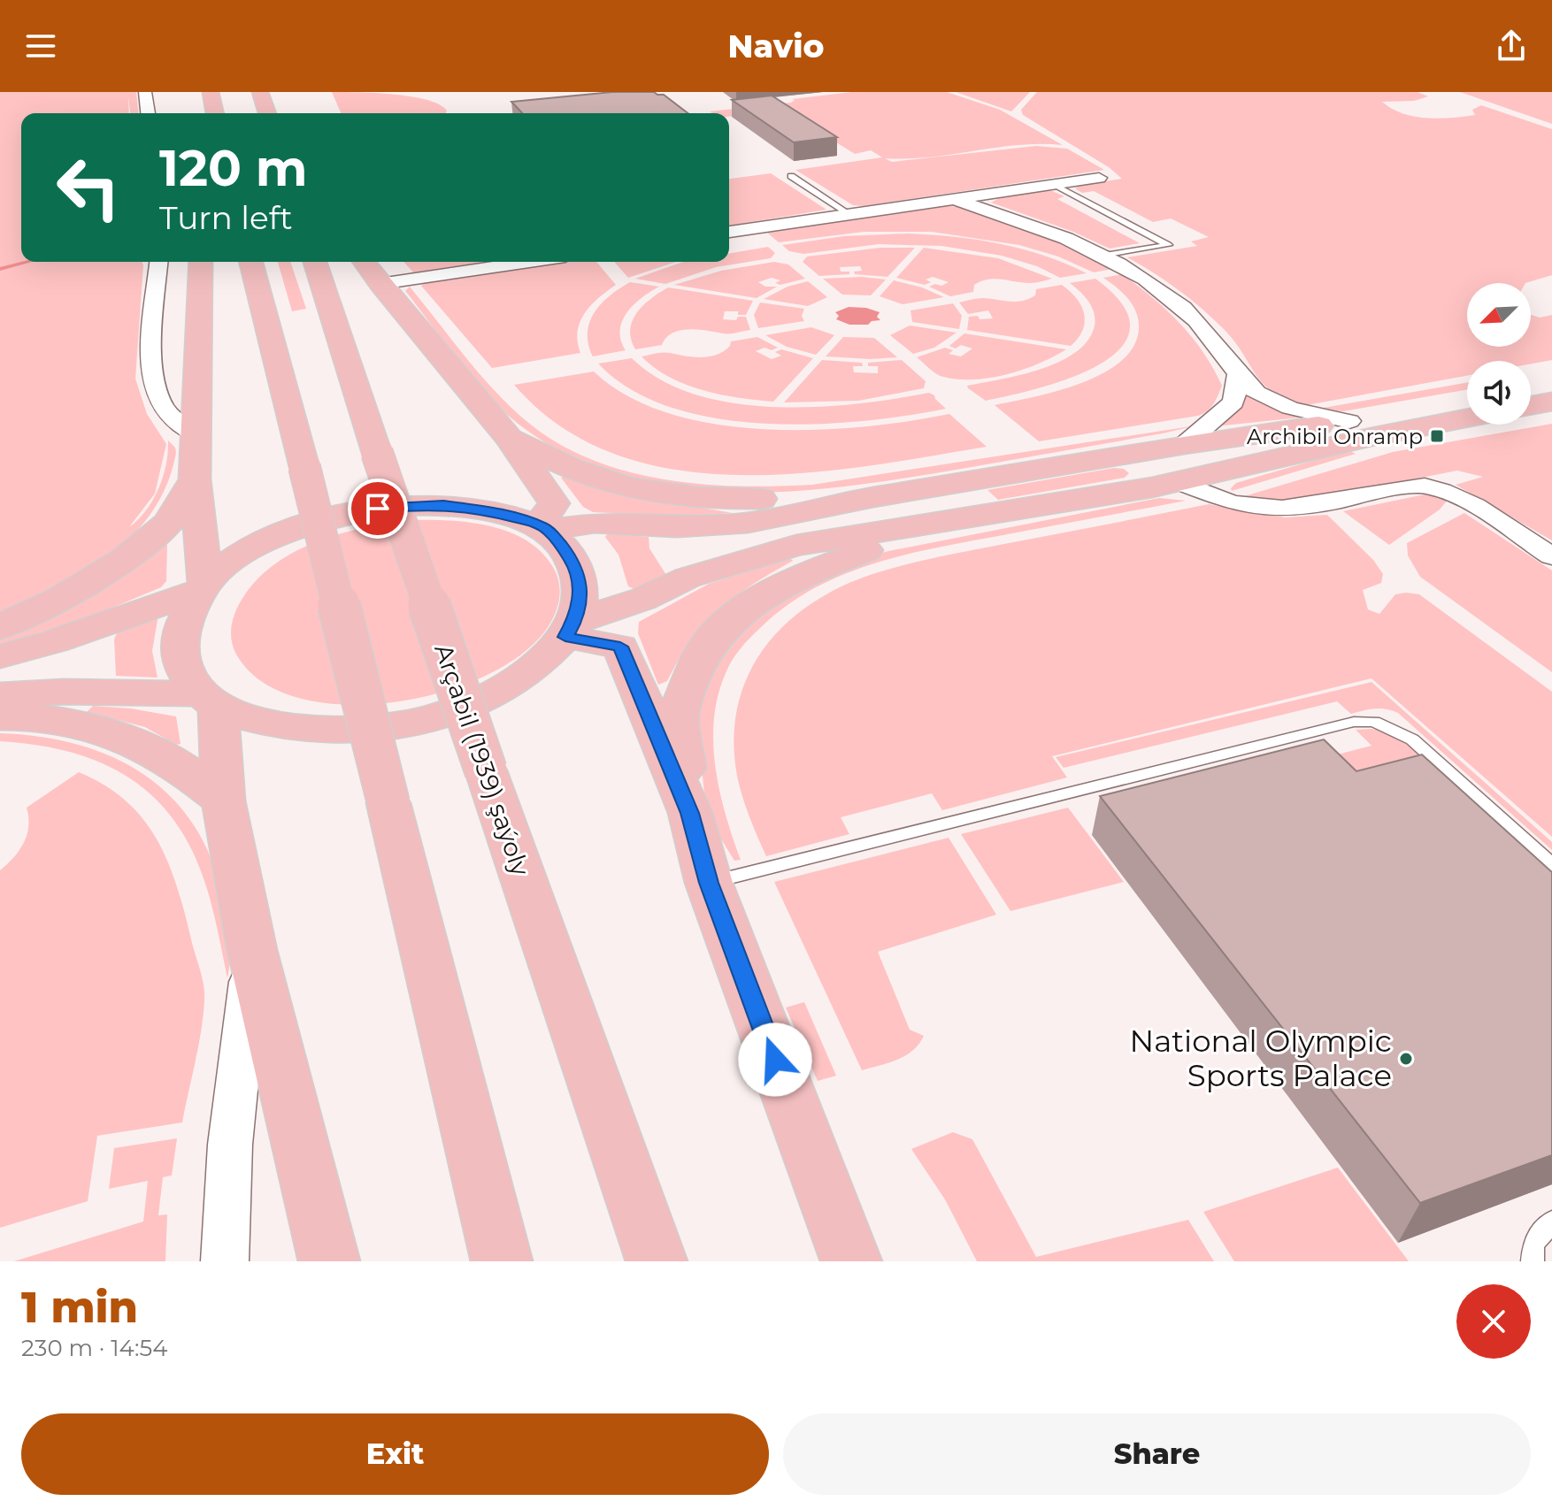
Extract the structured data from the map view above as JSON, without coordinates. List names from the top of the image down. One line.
{"streets":{"main road":["Arçabil (1939) şaýoly"]},"places":{"transit":["Archibil Onramp"],"other":["National Olympic Sports Palace"]},"north":"bottom left","page":{"header":"Navio","turn":["120 m","Turn left"],"heading":["1 min","230 m · 14:54"],"buttons":["Exit","Share"]}}
